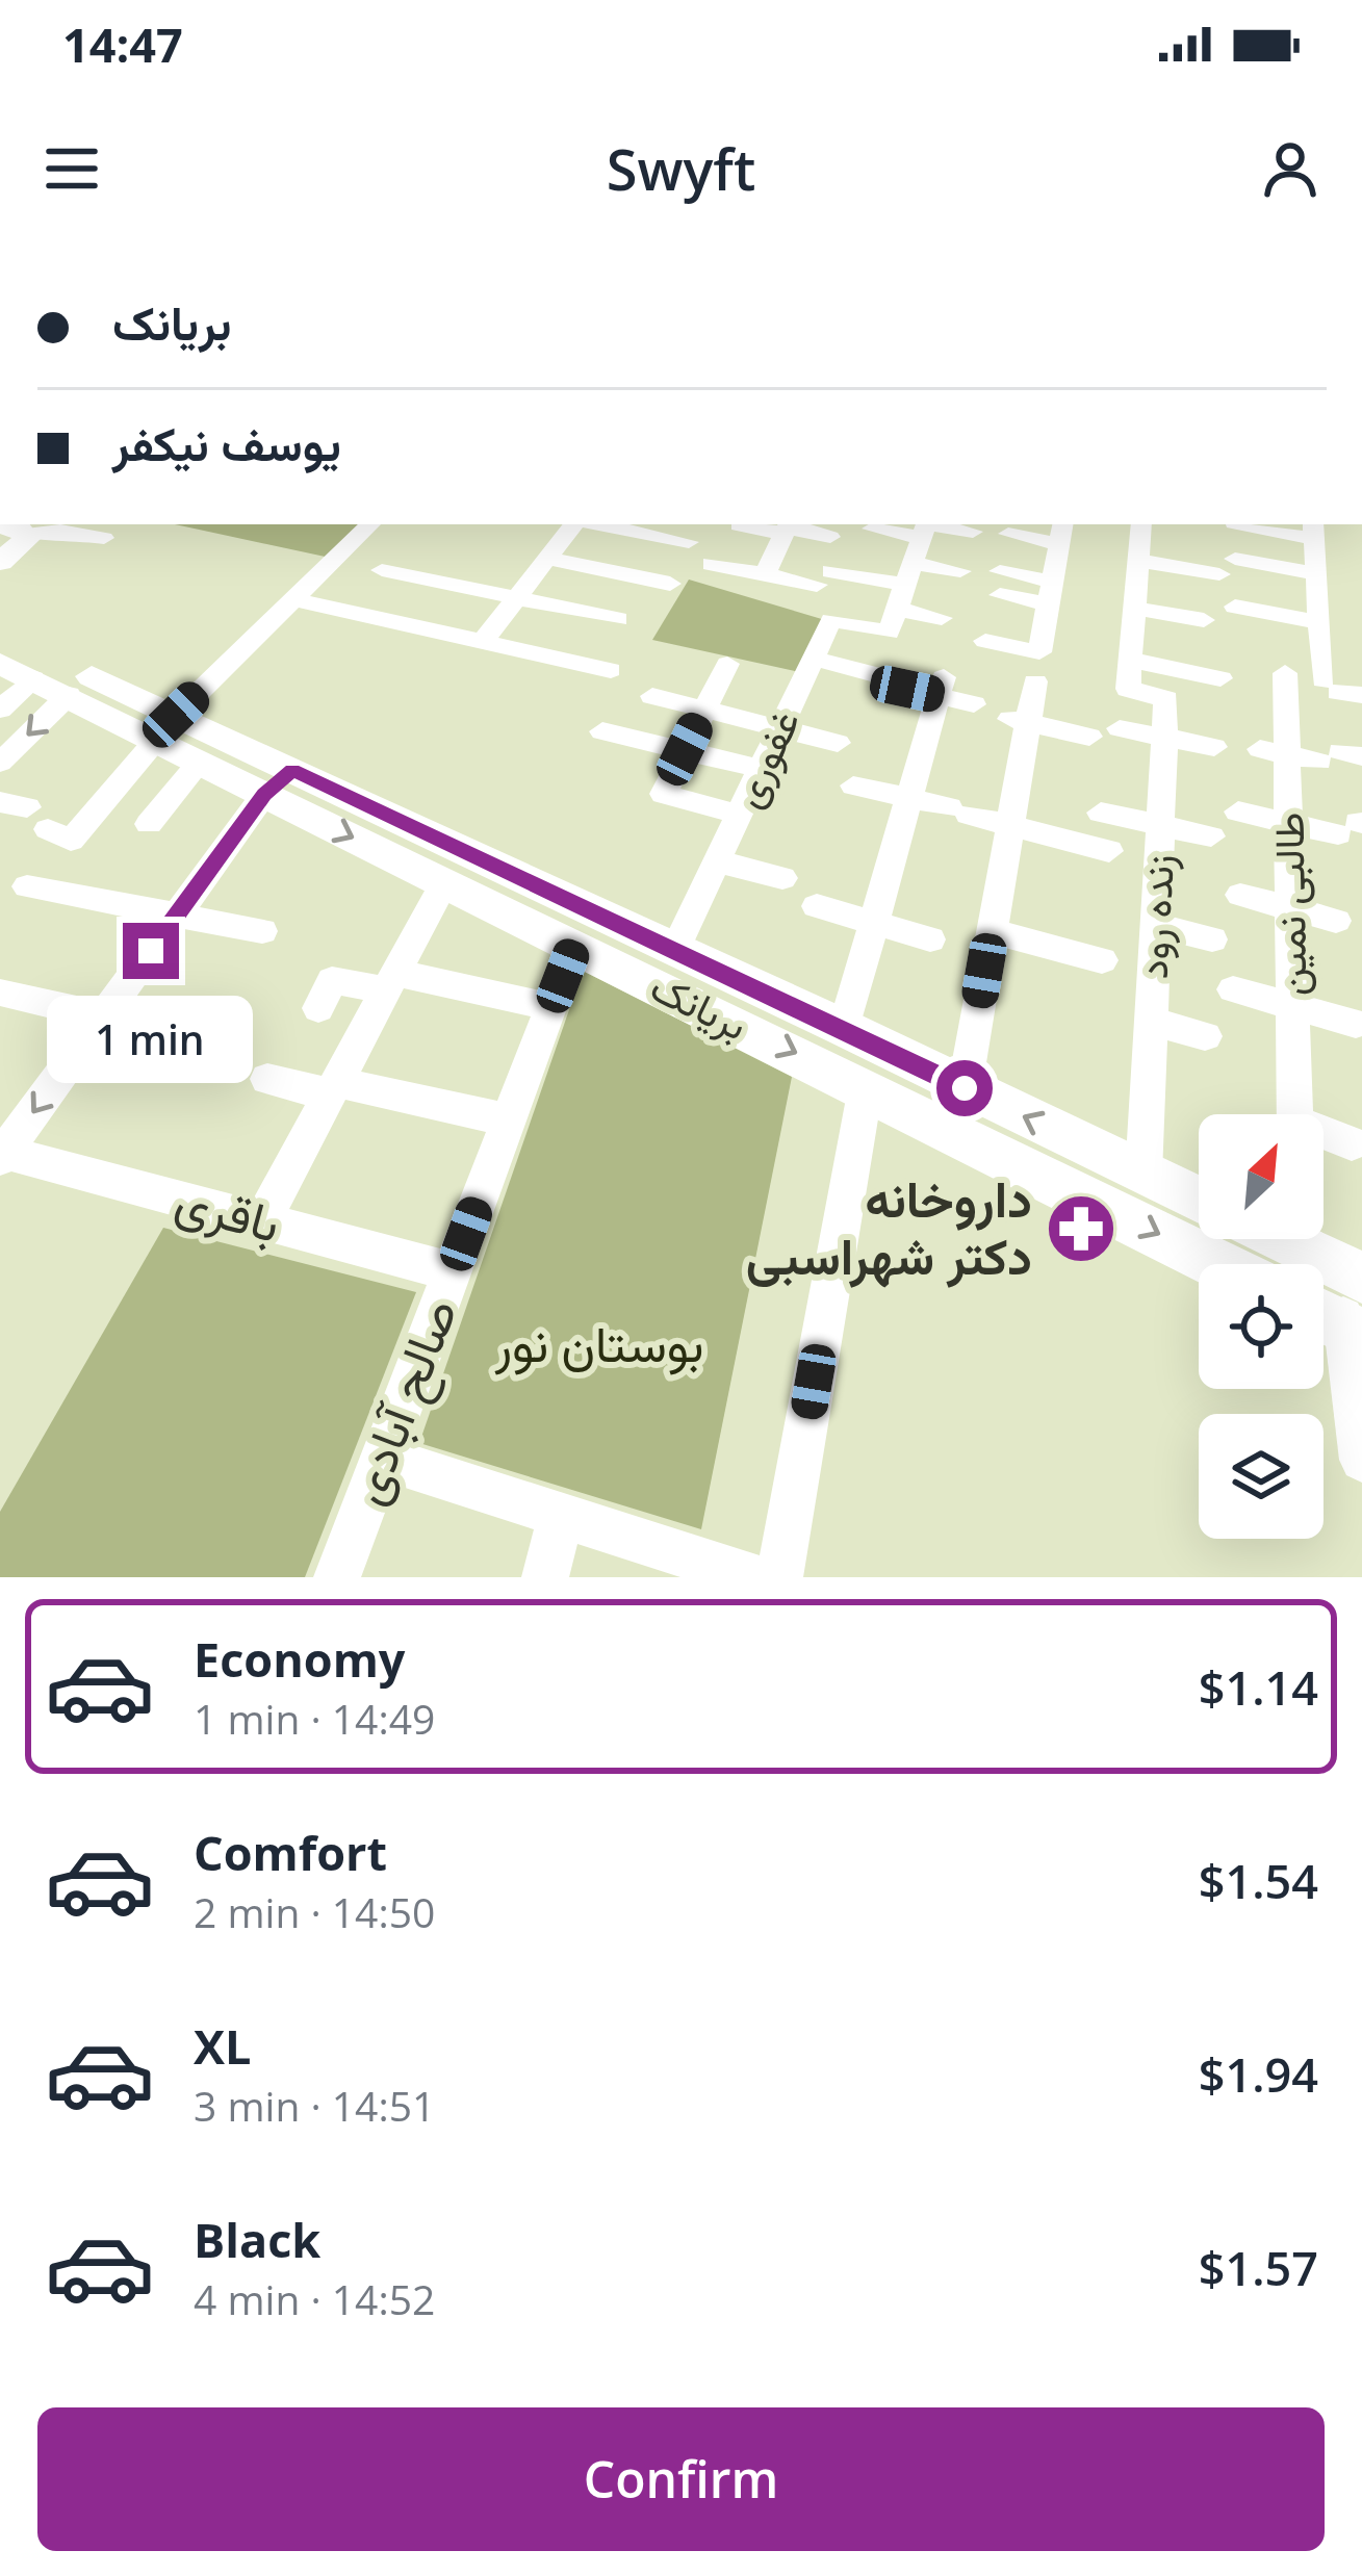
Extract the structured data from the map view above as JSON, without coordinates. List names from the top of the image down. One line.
{"streets":{"main road":["بریانک"],"street":["غفوری","طالبی نمین","زنده رود","باقری","صالح آبادی"]},"crossings":[["غفوری","بریانک"],["زنده رود","بریانک"],["بریانک","صالح آبادی"],["باقری","صالح آبادی"]],"parks":["بوستان نور"],"places":{"pharmacy":["داروخانه دکتر شهراسبی"]},"north":"top right","page":{"status":"14:47","header":"Swyft","banner":["بریانک","یوسف نیکفر"],"bubble":"1 min","list":[{"name":"Economy","note":"1 min · 14:49","value":"$1.14"},{"name":"Comfort","note":"2 min · 14:50","value":"$1.54"},{"name":"XL","note":"3 min · 14:51","value":"$1.94"},{"name":"Black","note":"4 min · 14:52","value":"$1.57"}],"buttons":"Confirm"}}
